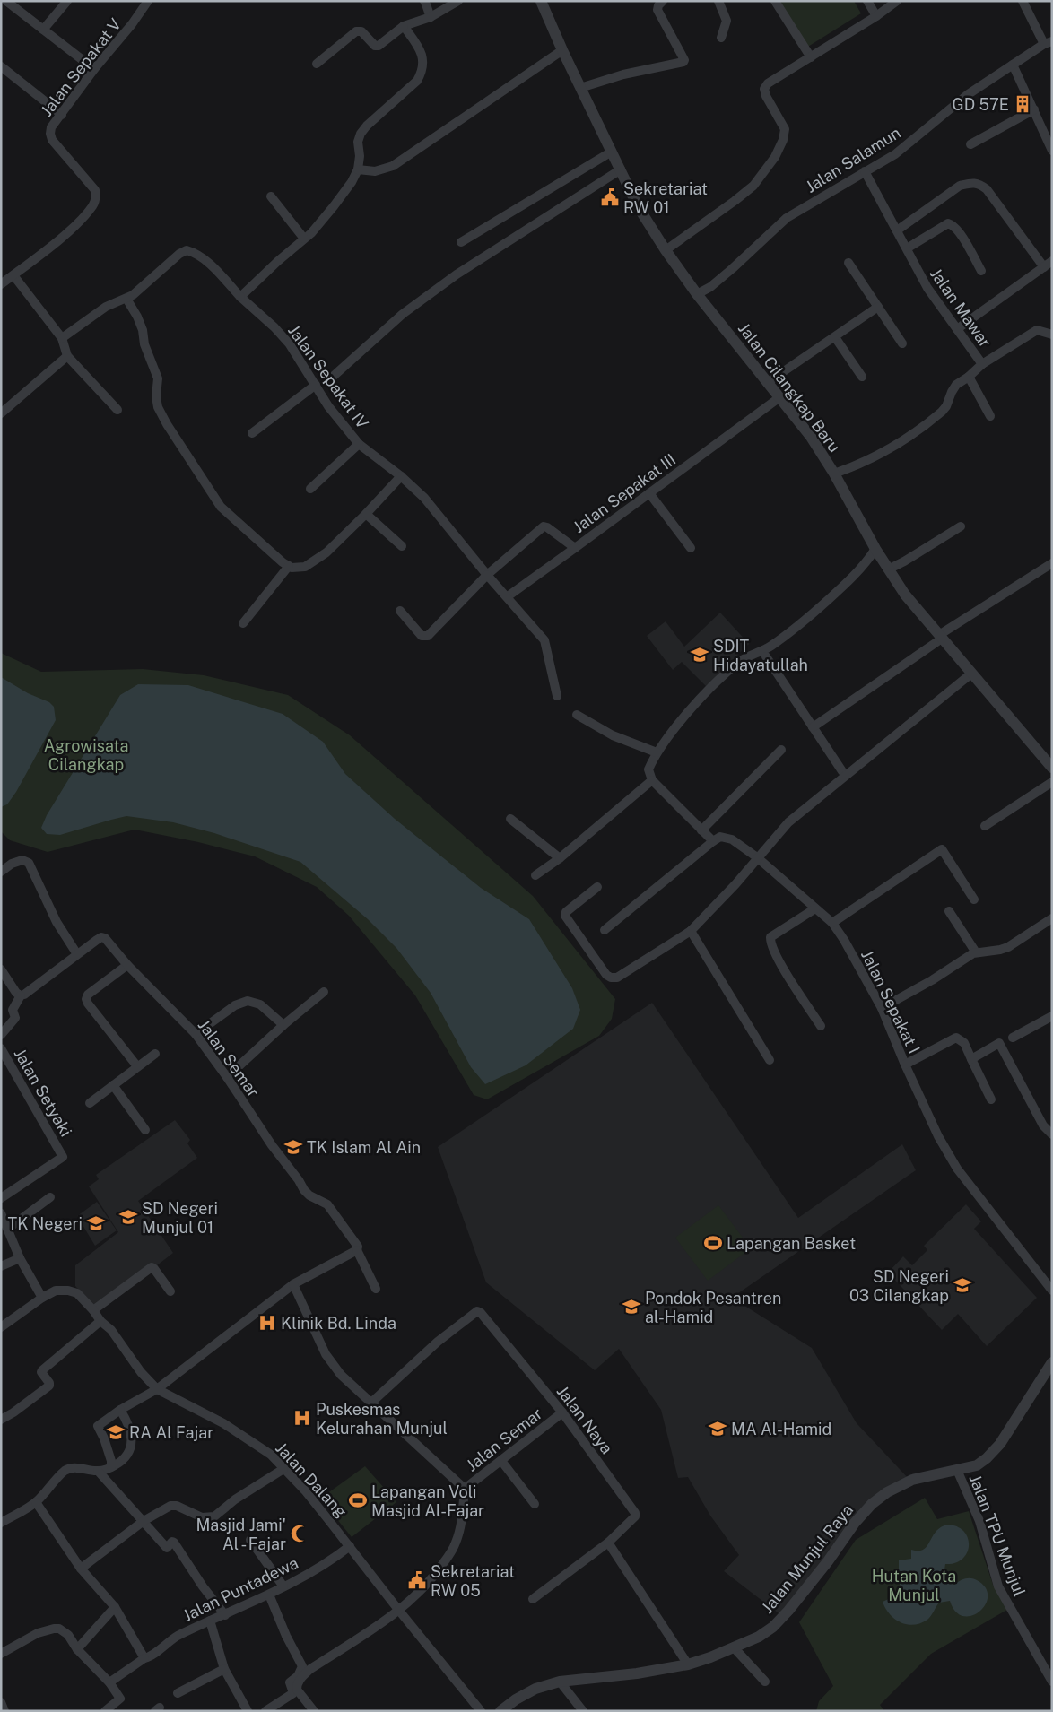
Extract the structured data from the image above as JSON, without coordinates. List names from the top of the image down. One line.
{"streets":{"street":["Jalan Sepakat V","Jalan Salamun","Jalan Mawar","Jalan Sepakat IV","Jalan Cilangkap Baru","Jalan Sepakat III","Jalan Sepakat I","Jalan Semar","Jalan Setyaki","Jalan Naya","Jalan Dalang","Jalan TPU Munjul","Jalan Munjul Raya","Jalan Puntadewa"]},"crossings":[["Jalan Salamun","Jalan Mawar"],["Jalan Salamun","Jalan Cilangkap Baru"],["Jalan Mawar","Jalan Cilangkap Baru"],["Jalan Cilangkap Baru","Jalan Sepakat III"],["Jalan Semar","Jalan Naya"],["Jalan Dalang","Jalan Puntadewa"],["Jalan TPU Munjul","Jalan Munjul Raya"]],"parks":["Agrowisata Cilangkap","Hutan Kota Munjul"],"places":{"building":["GD 57E"],"public building":["Sekretariat RW 01","Sekretariat RW 05"],"school or university":["SDIT Hidayatullah","TK Islam Al Ain","SD Negeri Munjul 01","TK Negeri","SD Negeri 03 Cilangkap","Pondok Pesantren al-Hamid","MA Al-Hamid","RA Al Fajar"],"sports":["Lapangan Basket","Lapangan Voli Masjid Al-Fajar"],"hospital":["Klinik Bd. Linda","Puskesmas Kelurahan Munjul"],"mosque":["Masjid Jami' Al - Fajar"]}}
